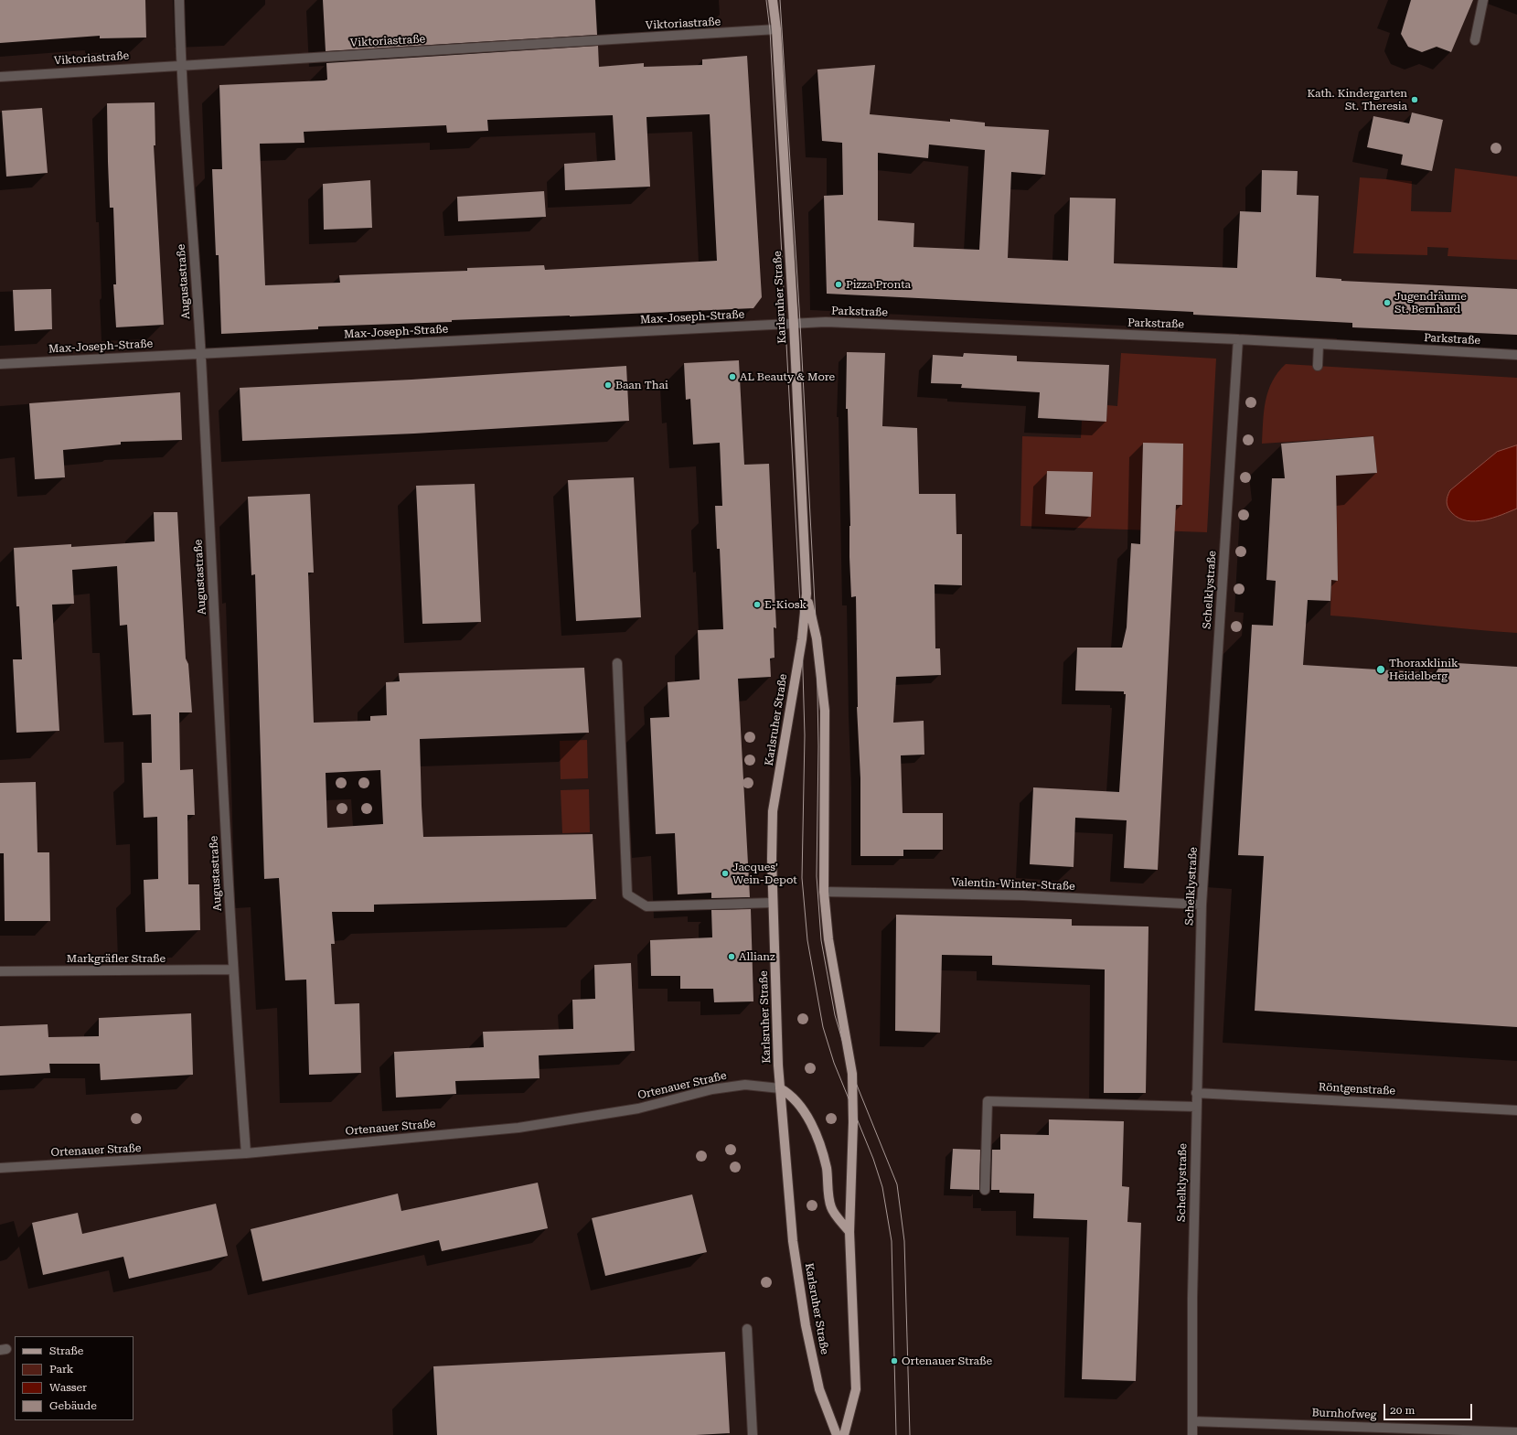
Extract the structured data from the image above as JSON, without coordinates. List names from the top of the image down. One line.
{"streets":{"main road":["Karlsruher Straße"],"street":["Viktoriastraße","Augustastraße","Parkstraße","Max-Joseph-Straße","Schelklystraße","Valentin-Winter-Straße","Markgräfler Straße","Ortenauer Straße","Röntgenstraße","Burnhofweg"]},"crossings":[["Viktoriastraße","Augustastraße"],["Viktoriastraße","Karlsruher Straße"],["Augustastraße","Max-Joseph-Straße"],["Augustastraße","Markgräfler Straße"],["Augustastraße","Ortenauer Straße"],["Karlsruher Straße","Parkstraße"],["Karlsruher Straße","Max-Joseph-Straße"],["Karlsruher Straße","Valentin-Winter-Straße"],["Karlsruher Straße","Ortenauer Straße"],["Parkstraße","Max-Joseph-Straße"],["Parkstraße","Schelklystraße"],["Schelklystraße","Valentin-Winter-Straße"],["Schelklystraße","Röntgenstraße"],["Schelklystraße","Burnhofweg"]],"places":["Kath. Kindergarten St. Theresia","Pizza Pronta","Jugendräume St. Bernhard","AL Beauty & More","Baan Thai","E-Kiosk","Thoraxklinik Heidelberg","Jacques’ Wein-Depot","Allianz","Ortenauer Straße"],"legend":["Straße","Park","Wasser","Gebäude"],"scale_bar":"20 m"}
